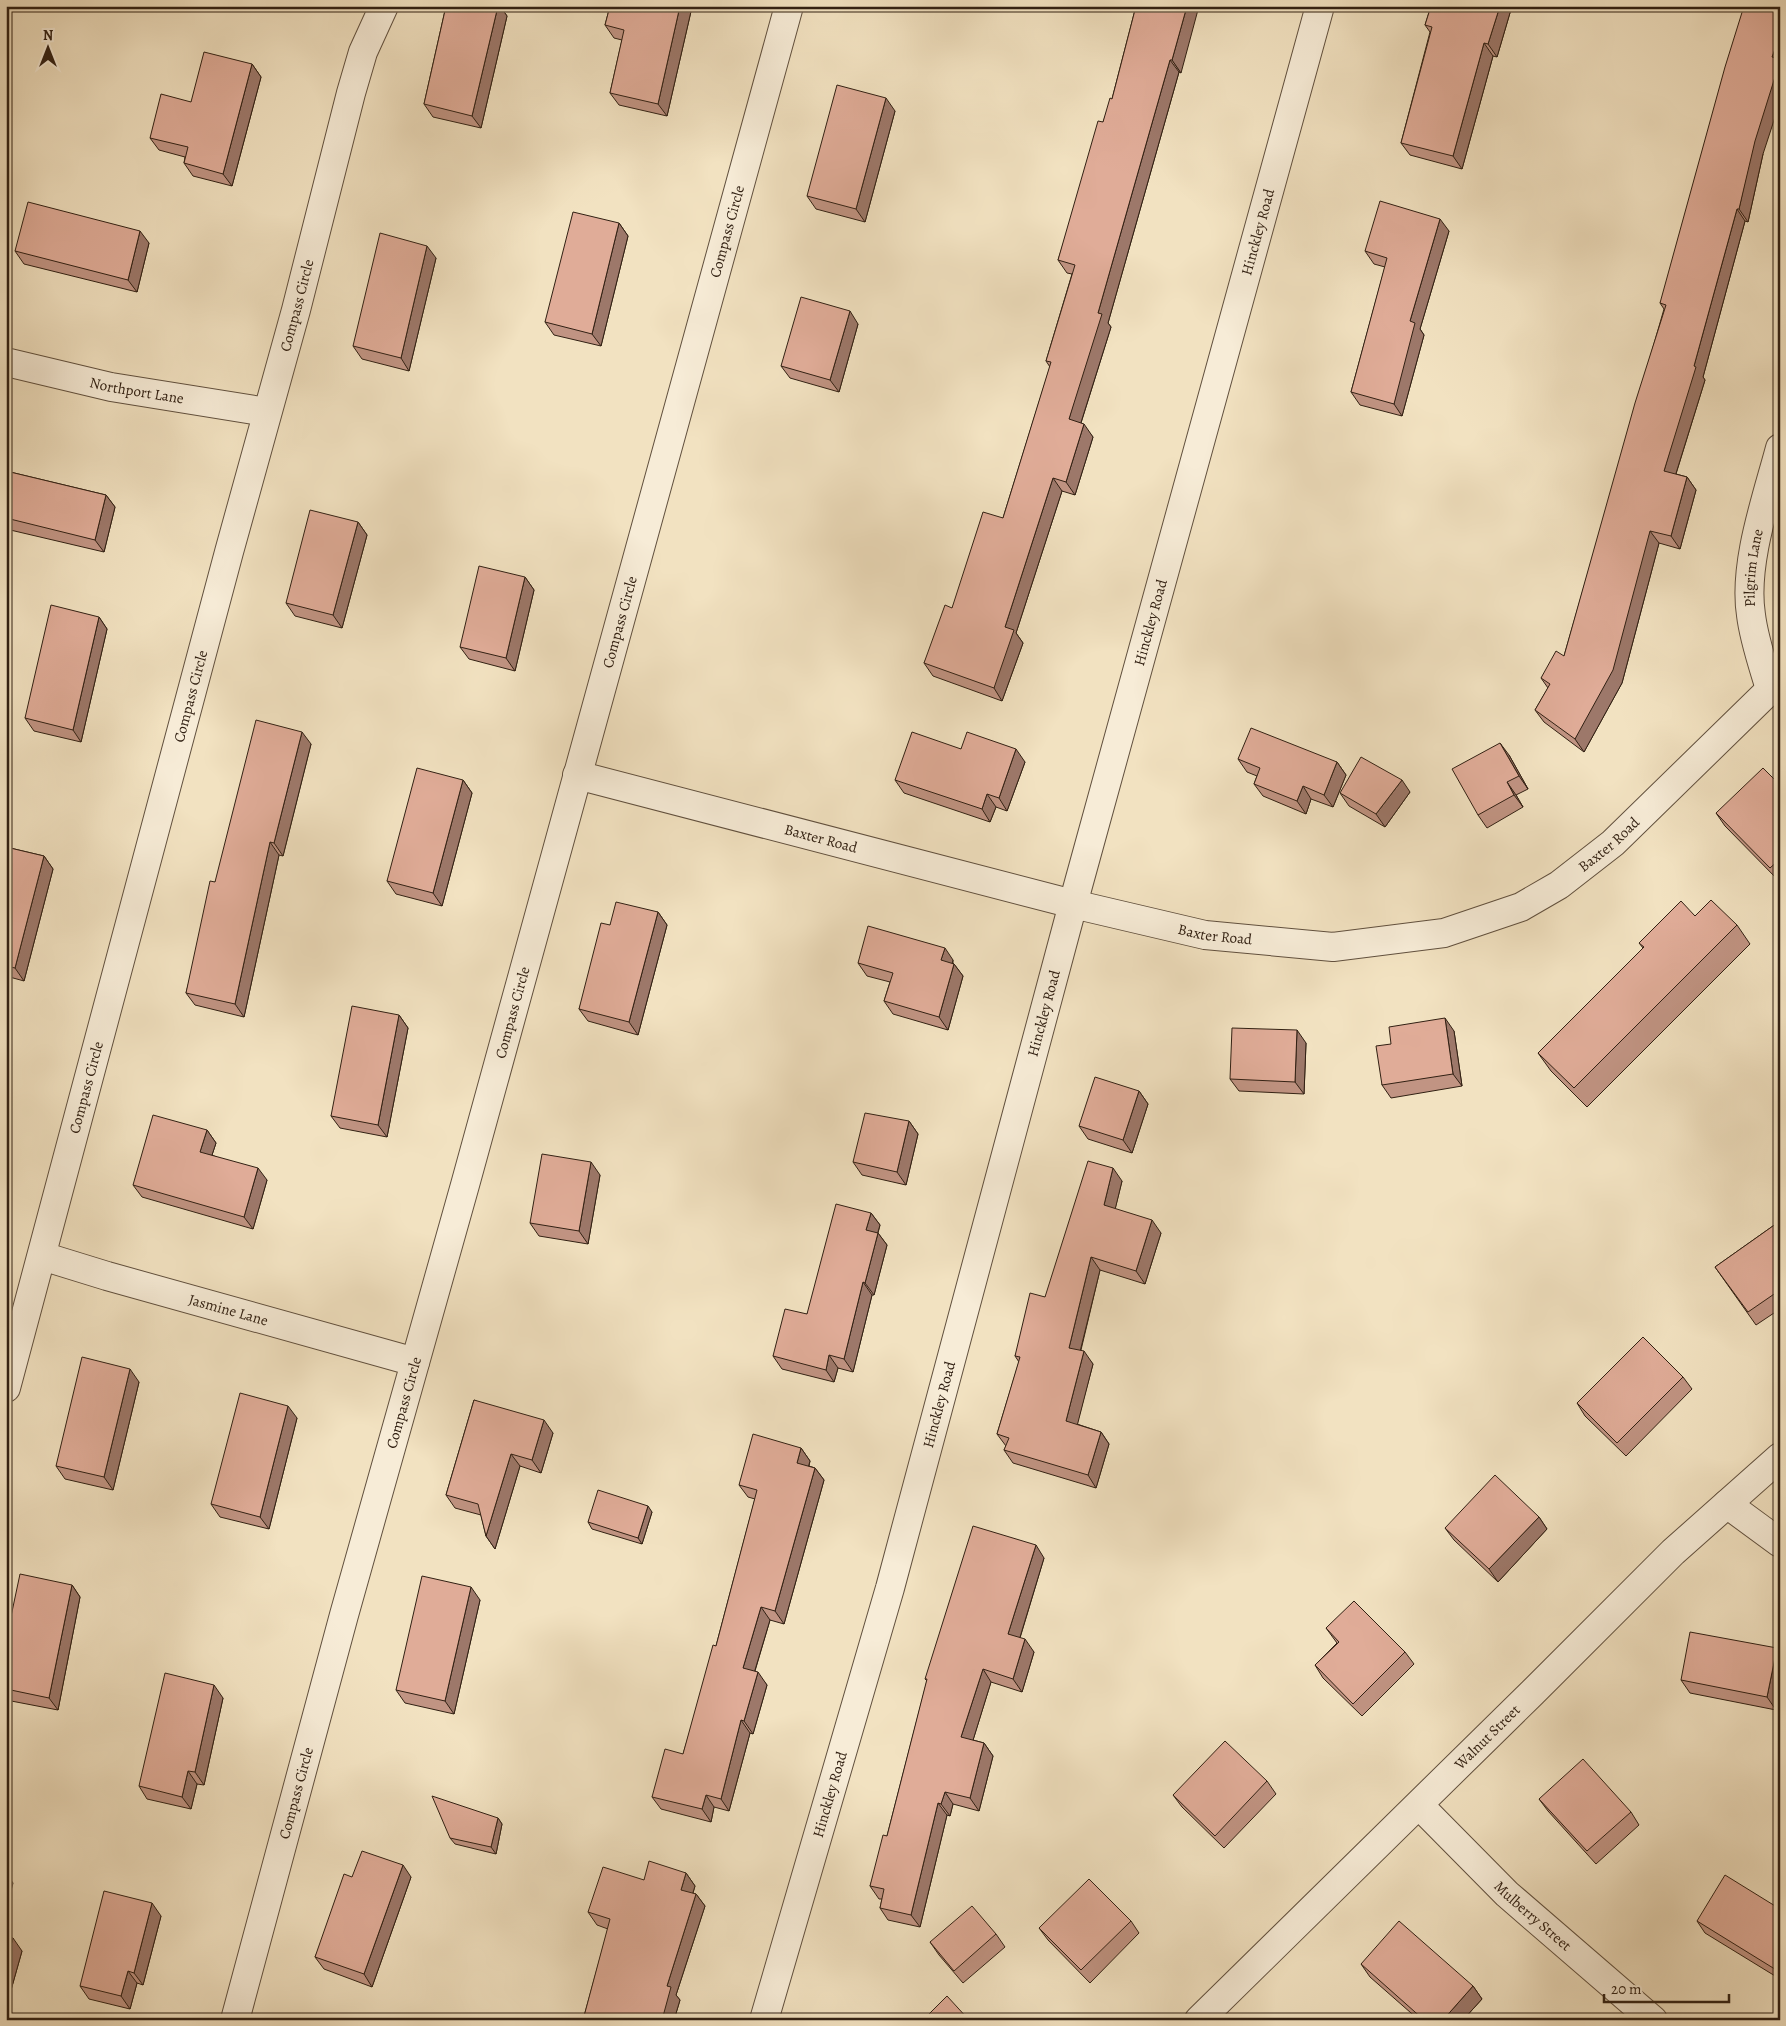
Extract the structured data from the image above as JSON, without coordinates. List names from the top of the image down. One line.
{"streets":{"street":["Compass Circle","Hinckley Road","Northport Lane","Pilgrim Lane","Baxter Road","Jasmine Lane","Walnut Street","Mulberry Street"]},"crossings":[["Compass Circle","Northport Lane"],["Compass Circle","Baxter Road"],["Compass Circle","Jasmine Lane"],["Hinckley Road","Baxter Road"],["Pilgrim Lane","Baxter Road"],["Walnut Street","Mulberry Street"]],"scale_bar":"20 m","north":"top"}
